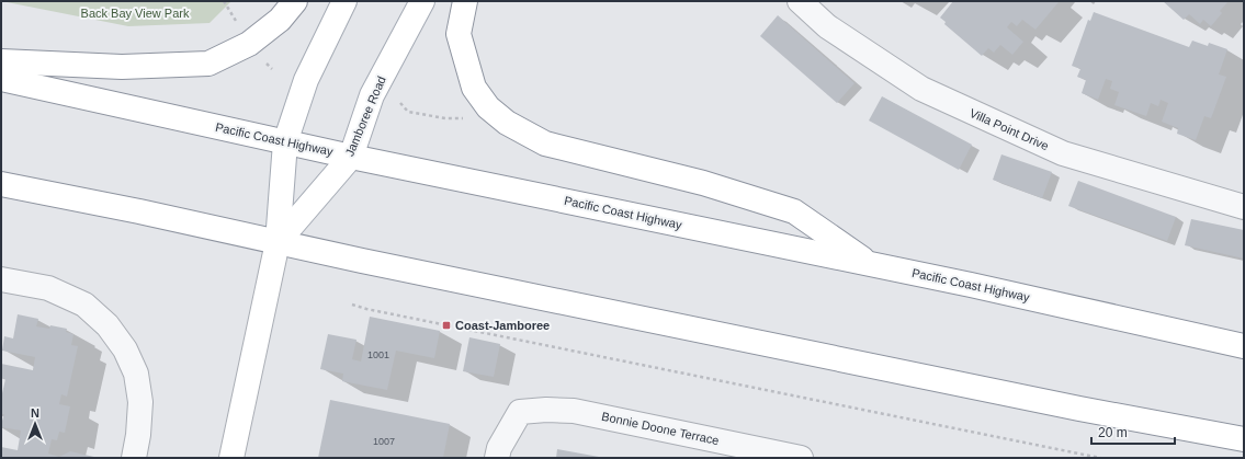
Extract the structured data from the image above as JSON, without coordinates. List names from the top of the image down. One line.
{"streets":{"main road":["Jamboree Road","Pacific Coast Highway"],"street":["Villa Point Drive","Bonnie Doone Terrace"]},"crossings":[["Jamboree Road","Pacific Coast Highway"]],"parks":["Back Bay View Park"],"places":{"transit":["Coast-Jamboree"]},"house_numbers":["1001","1007"],"scale_bar":"20 m","north":"top"}
